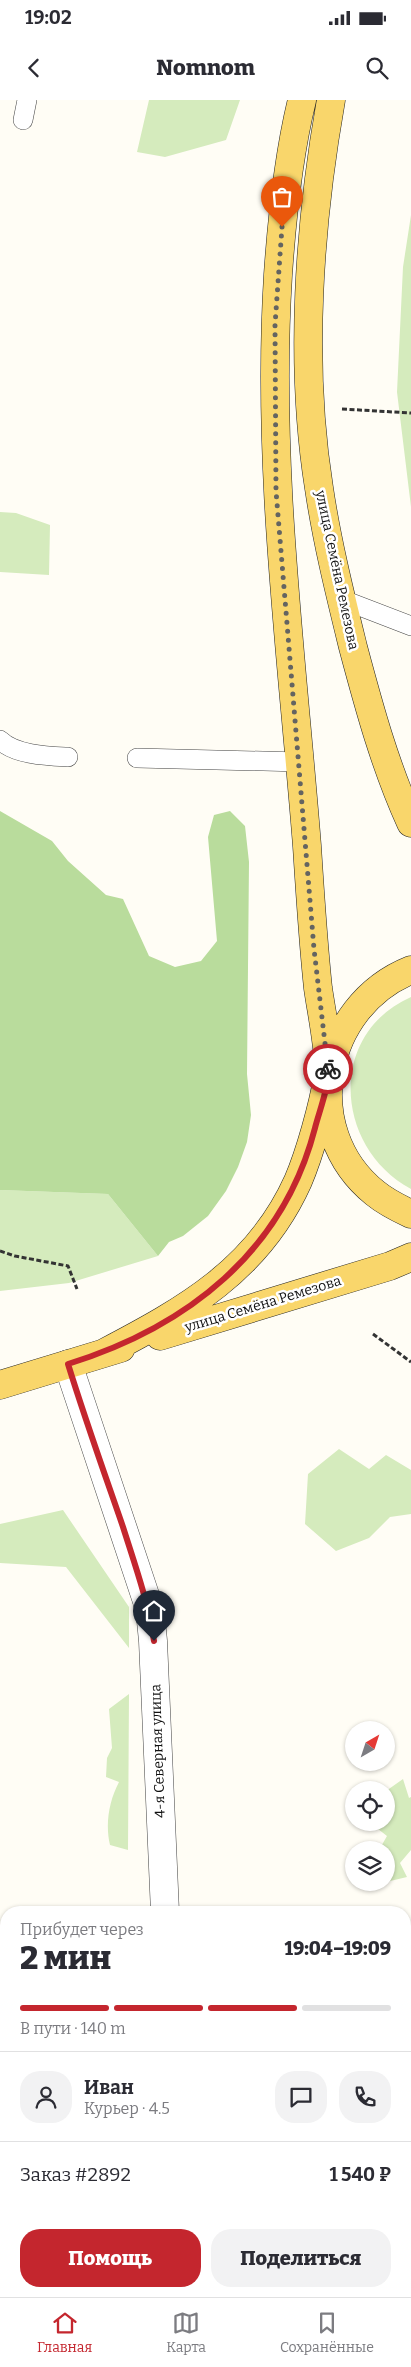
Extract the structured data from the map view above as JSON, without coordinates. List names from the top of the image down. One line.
{"streets":{"main road":["улица Семёна Ремезова"],"street":["4-я Северная улица"]},"crossings":[["улица Семёна Ремезова","4-я Северная улица"]],"north":"top right","page":{"status":"19:02","header":"Nomnom","heading":["2 мин","Прибудет через","19:04–19:09"],"panel":["Иван","Курьер · 4.5","Заказ #2892","1 540 ₽"],"bar":"В пути · 140 m","buttons":["Помощь","Поделиться"],"tabs":["Главная","Карта","Сохранённые"]}}
